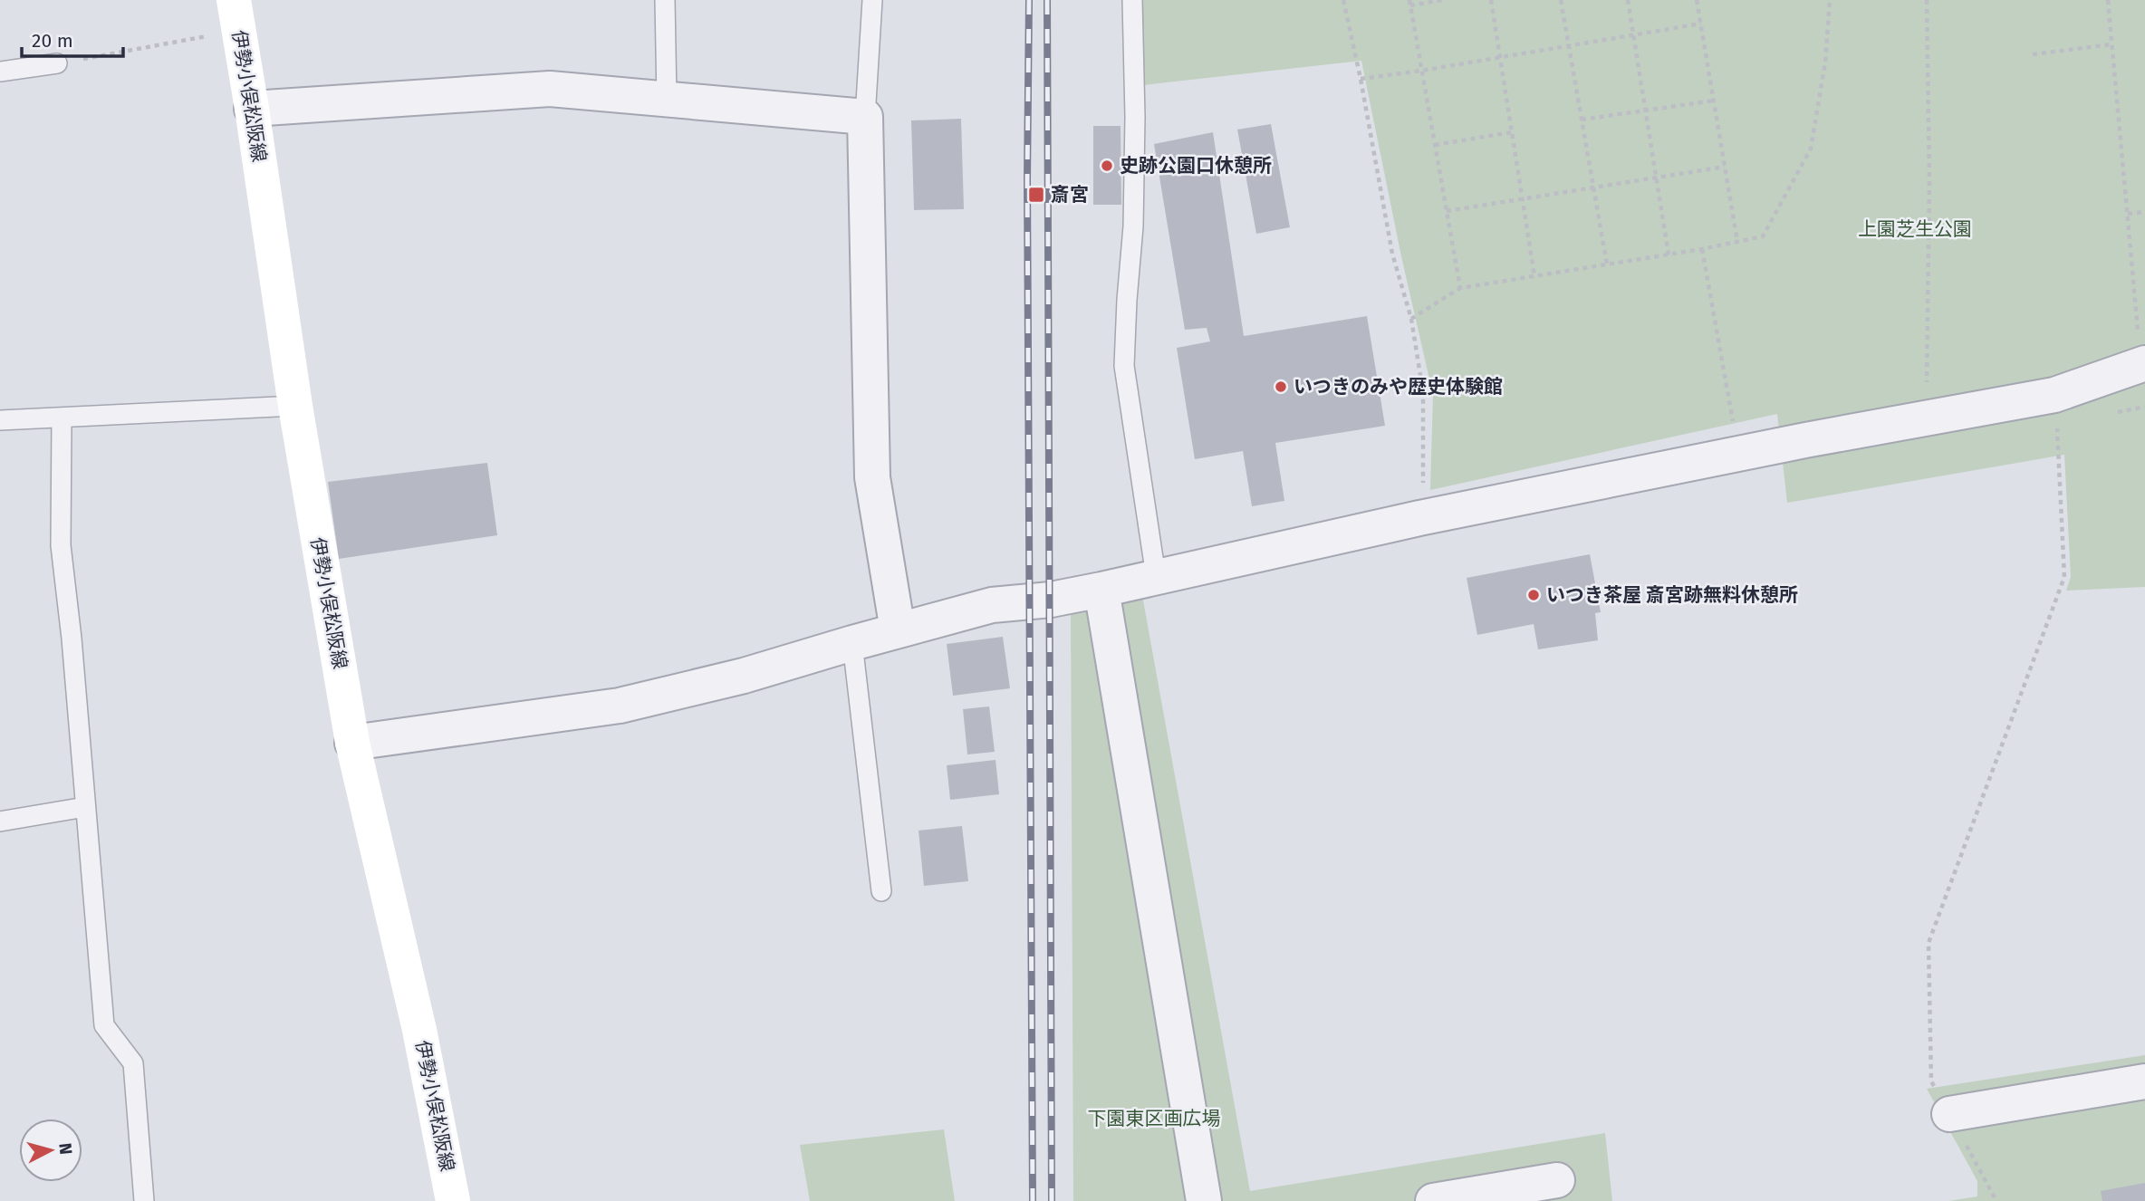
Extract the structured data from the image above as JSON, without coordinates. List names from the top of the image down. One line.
{"streets":{"main road":["伊勢小俣松阪線"]},"parks":["上園芝生公園","下園東区画広場"],"places":{"other":["史跡公園口休憩所","いつきのみや歴史体験館","いつき茶屋 斎宮跡無料休憩所"],"transit":["斎宮"]},"scale_bar":"20 m","north":"right"}
